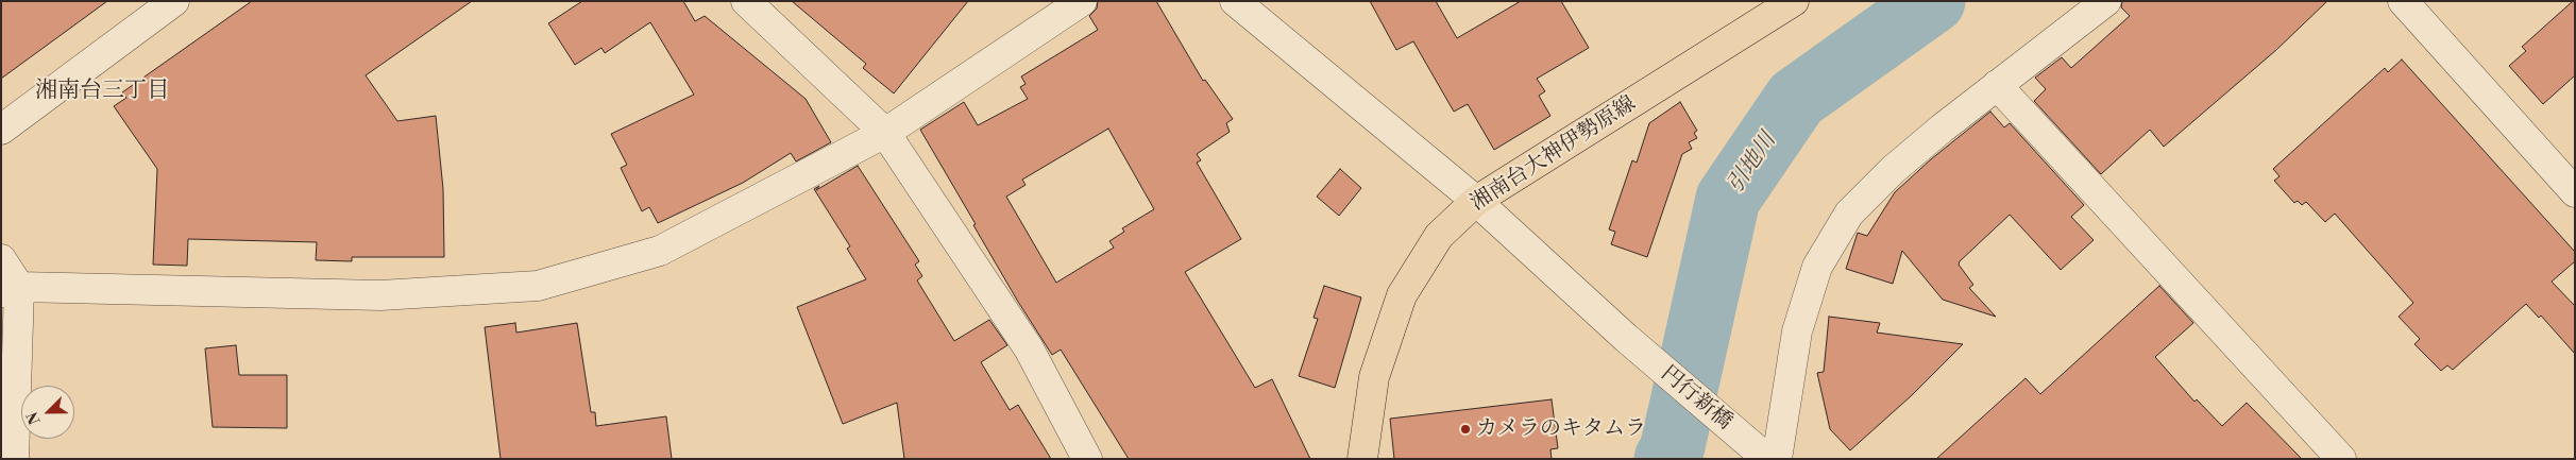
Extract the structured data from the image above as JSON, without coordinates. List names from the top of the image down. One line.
{"streets":{"main road":["湘南台大神伊勢原線"],"street":["円行新橋"]},"crossings":[["湘南台大神伊勢原線","円行新橋"]],"districts":["湘南台三丁目"],"water":["引地川"],"places":["カメラのキタムラ"],"north":"bottom left"}
